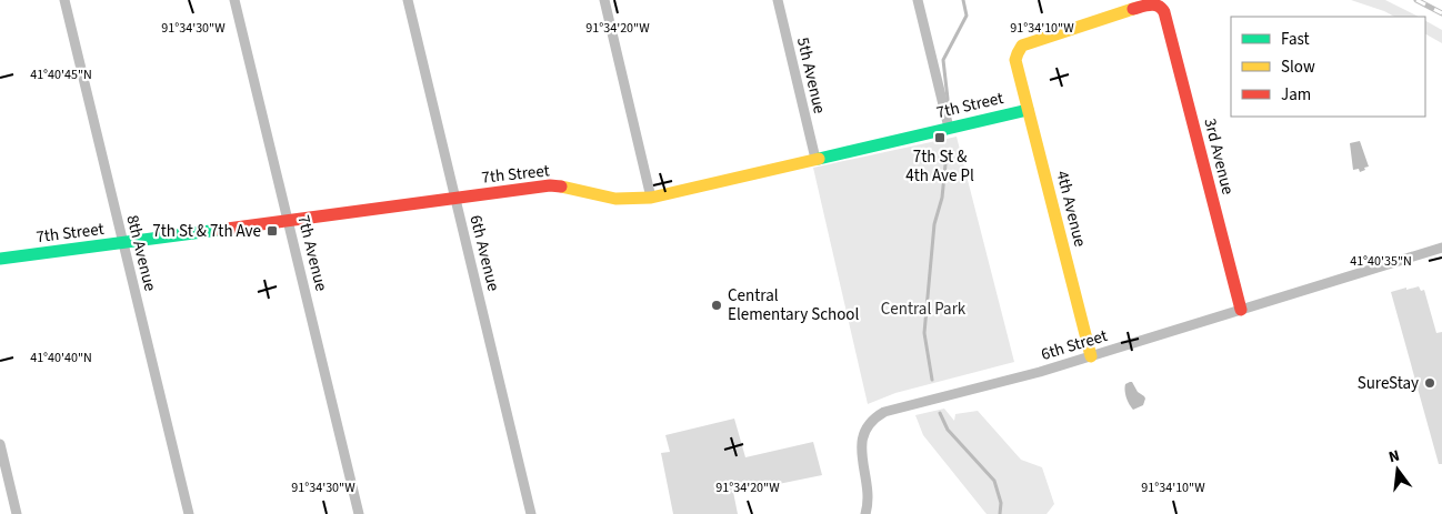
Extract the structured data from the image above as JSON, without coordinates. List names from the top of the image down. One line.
{"streets":{"street":["5th Avenue","7th Street","3rd Avenue","4th Avenue","8th Avenue","7th Avenue","6th Avenue","6th Street"]},"crossings":[["5th Avenue","7th Street"],["7th Street","3rd Avenue"],["7th Street","4th Avenue"],["7th Street","8th Avenue"],["7th Street","7th Avenue"],["7th Street","6th Avenue"],["3rd Avenue","6th Street"],["4th Avenue","6th Street"]],"parks":["Central Park"],"places":{"transit":["7th St & 4th Ave Pl","7th St & 7th Ave"],"other":["Central Elementary School","SureStay"]},"legend":["Fast","Slow","Jam"],"north":"top","coordinates":["91°34'30\"W","91°34'20\"W","91°34'10\"W","41°40'45\"N","41°40'35\"N","41°40'40\"N"]}
